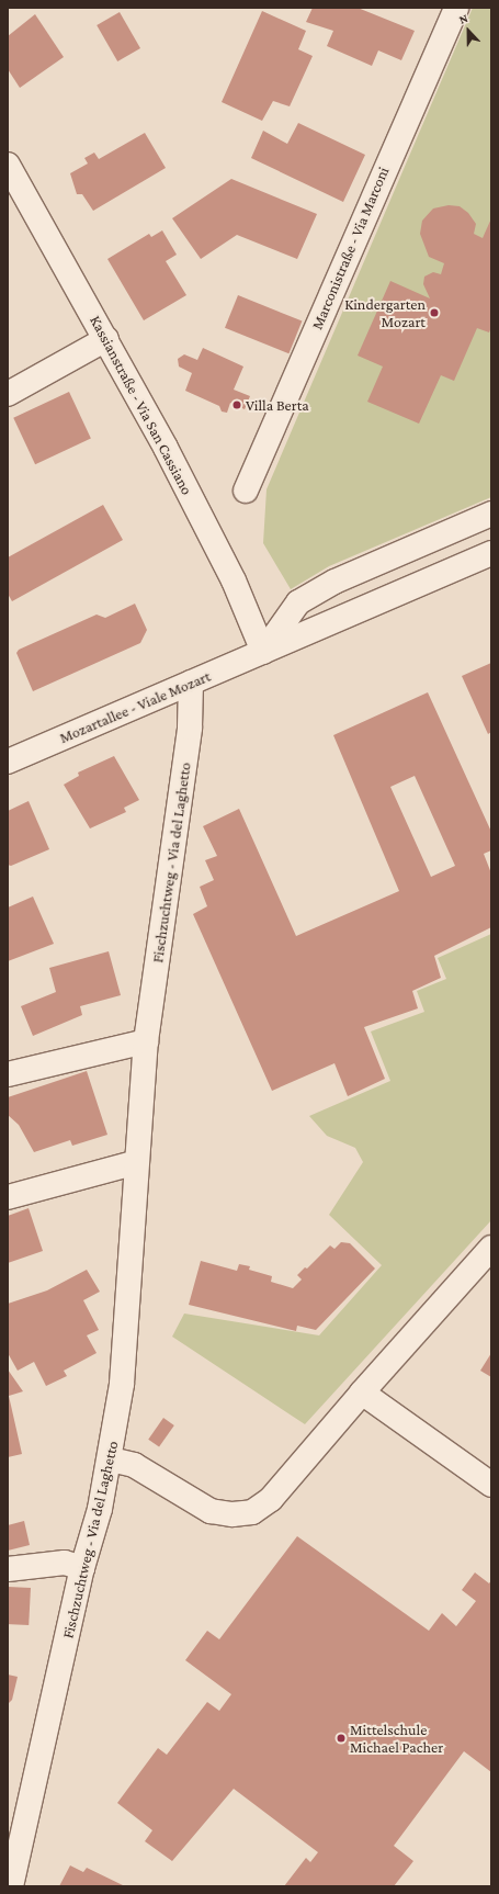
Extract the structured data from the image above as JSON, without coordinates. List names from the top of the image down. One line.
{"streets":{"street":["Marconistraße - Via Marconi","Kassianstraße - Via San Cassiano","Mozartallee - Viale Mozart","Fischzuchtweg - Via del Laghetto"]},"crossings":[["Kassianstraße - Via San Cassiano","Mozartallee - Viale Mozart"],["Mozartallee - Viale Mozart","Fischzuchtweg - Via del Laghetto"]],"places":["Kindergarten Mozart","Villa Berta","Mittelschule Michael Pacher"],"north":"top"}
